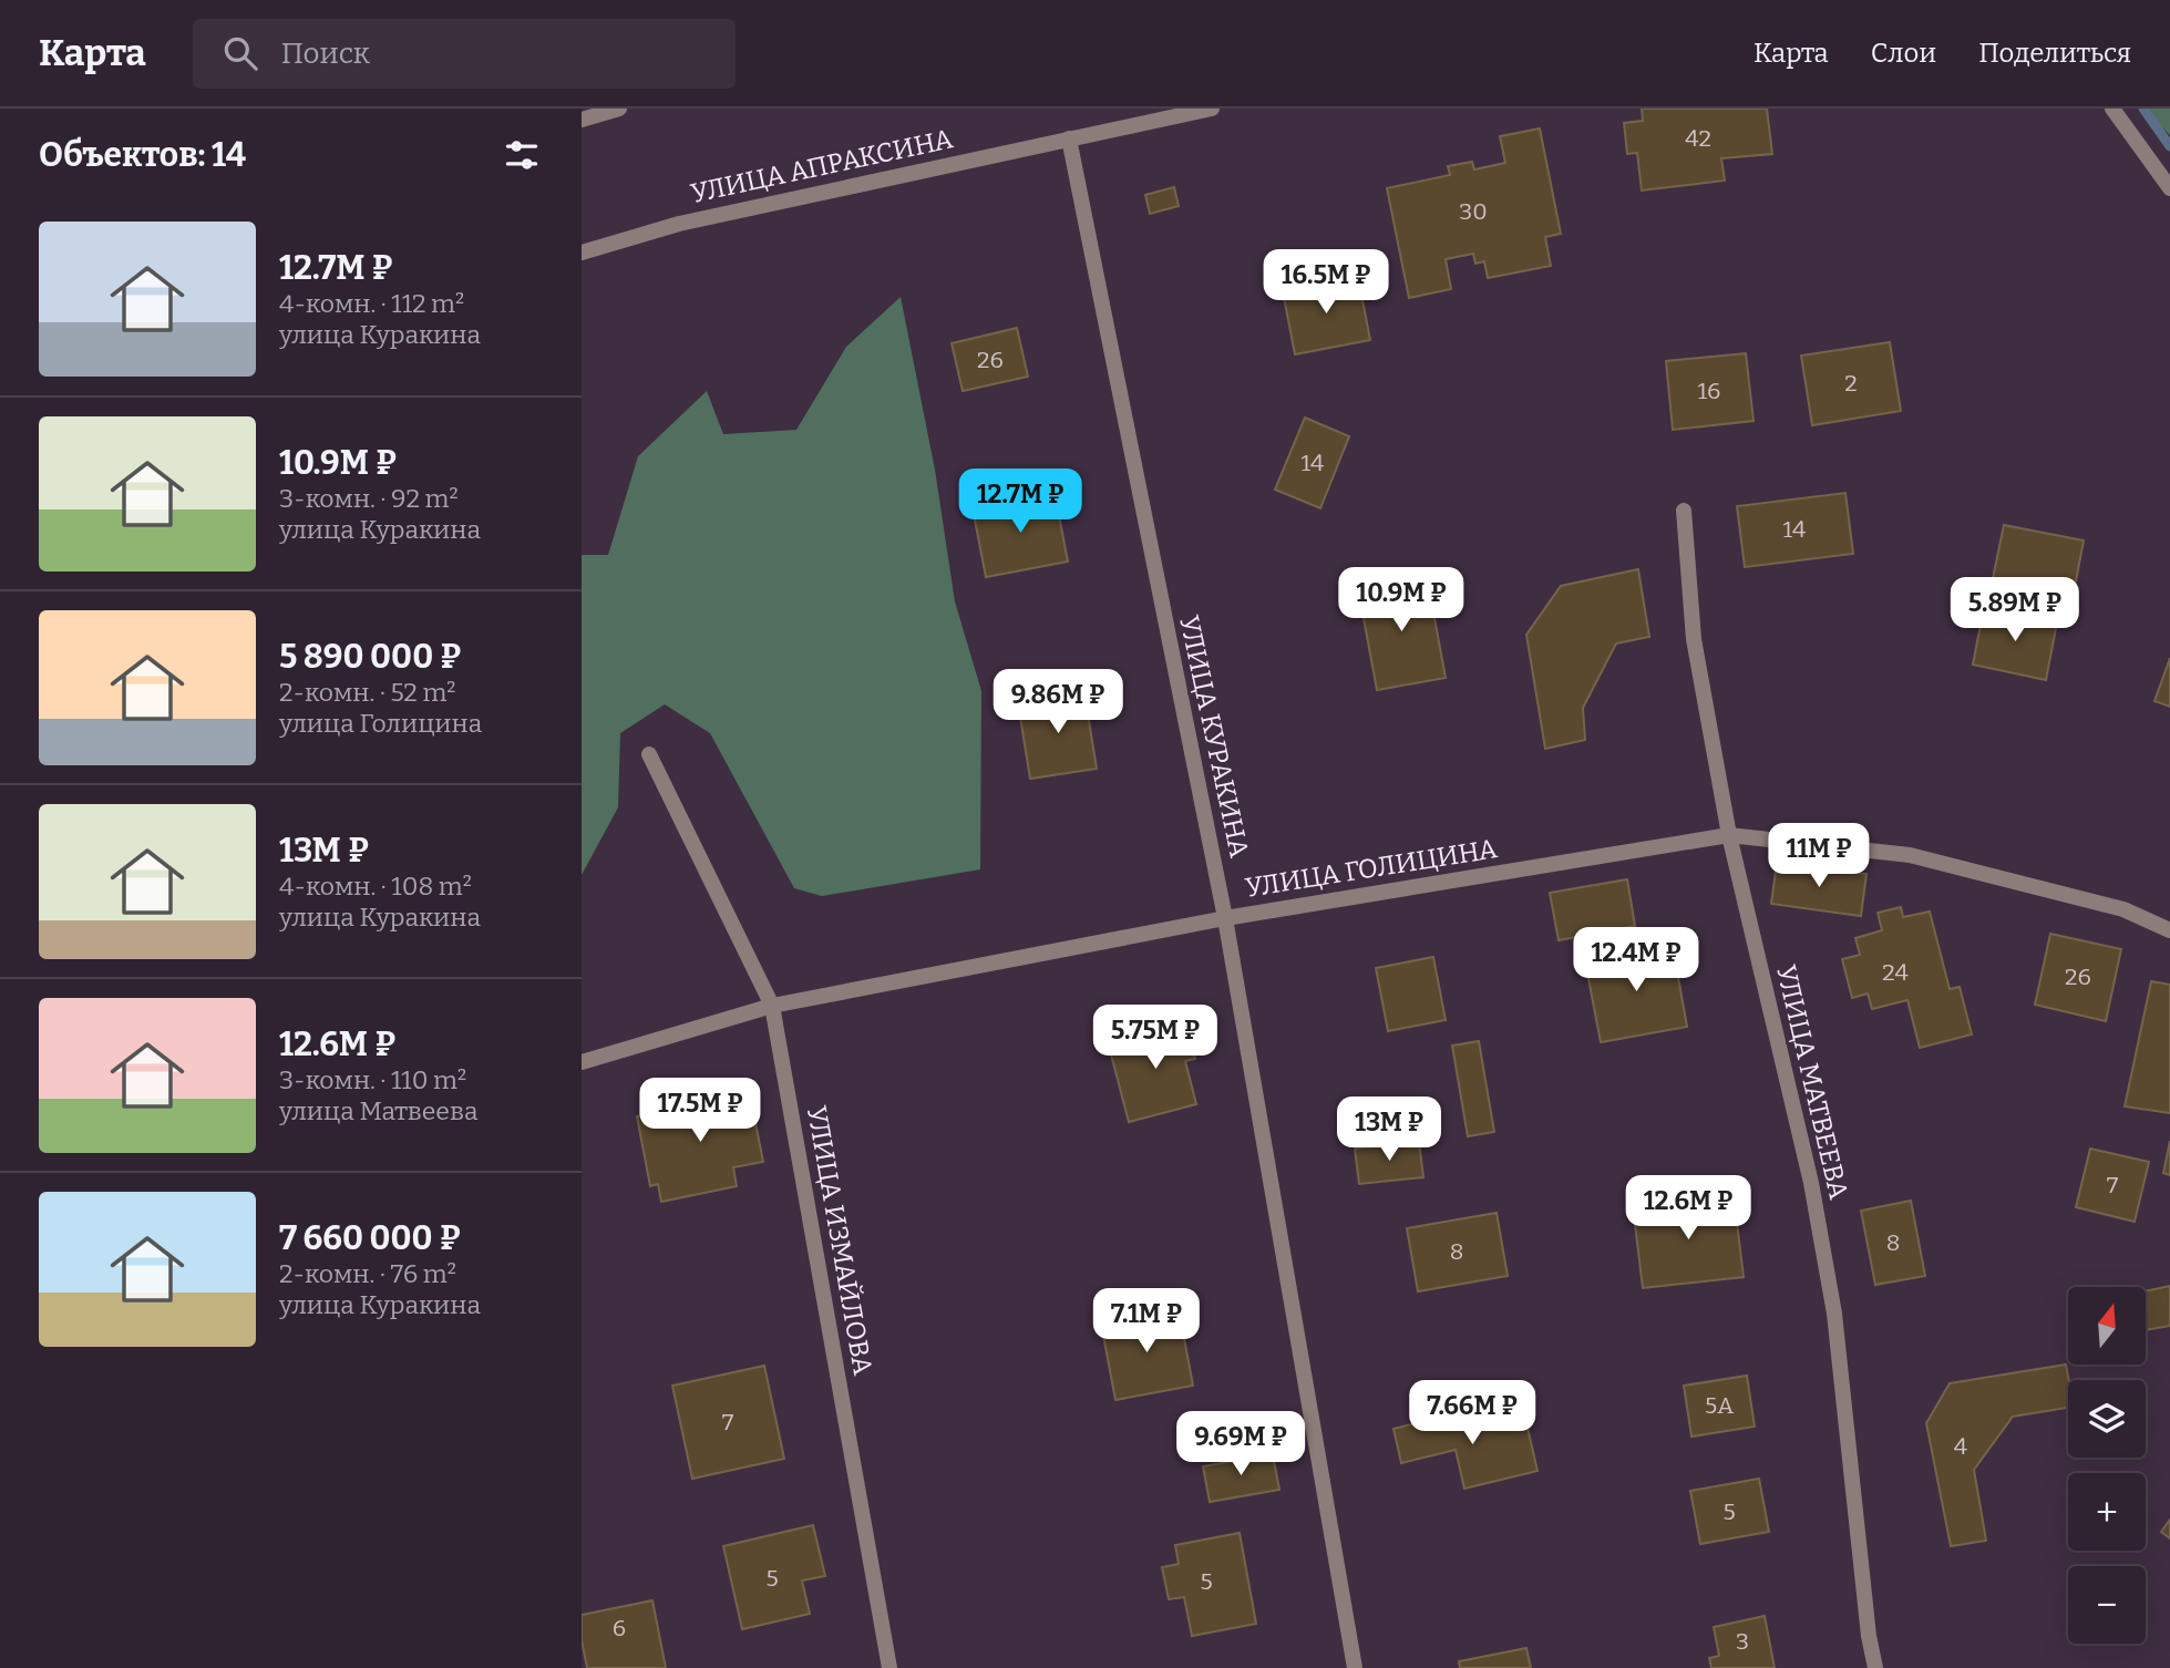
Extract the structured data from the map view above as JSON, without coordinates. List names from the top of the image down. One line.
{"streets":{"street":["УЛИЦА АПРАКСИНА","УЛИЦА КУРАКИНА","УЛИЦА ГОЛИЦИНА","УЛИЦА МАТВЕЕВА","УЛИЦА ИЗМАЙЛОВА"]},"crossings":[["УЛИЦА АПРАКСИНА","УЛИЦА КУРАКИНА"],["УЛИЦА КУРАКИНА","УЛИЦА ГОЛИЦИНА"],["УЛИЦА ГОЛИЦИНА","УЛИЦА МАТВЕЕВА"],["УЛИЦА ГОЛИЦИНА","УЛИЦА ИЗМАЙЛОВА"]],"house_numbers":["42","30","26","2","16","14","14","24","26","7","8","8","5А","7","4","5","5","5","6","3"],"north":"top","page":{"header":"Карта","search":"Поиск","nav":["Карта","Слои","Поделиться"],"heading":"Объектов: 14","list":[{"name":"12.7M ₽","note":"4-комн. · 112 m² · улица Куракина"},{"name":"10.9M ₽","note":"3-комн. · 92 m² · улица Куракина"},{"name":"5 890 000 ₽","note":"2-комн. · 52 m² · улица Голицина"},{"name":"13M ₽","note":"4-комн. · 108 m² · улица Куракина"},{"name":"12.6M ₽","note":"3-комн. · 110 m² · улица Матвеева"},{"name":"7 660 000 ₽","note":"2-комн. · 76 m² · улица Куракина"}],"price":["16.5M ₽","12.7M ₽","10.9M ₽","5.89M ₽","9.86M ₽","11M ₽","12.4M ₽","5.75M ₽","17.5M ₽","13M ₽","12.6M ₽","7.1M ₽","7.66M ₽","9.69M ₽"],"map_buttons":["+","−"]}}
